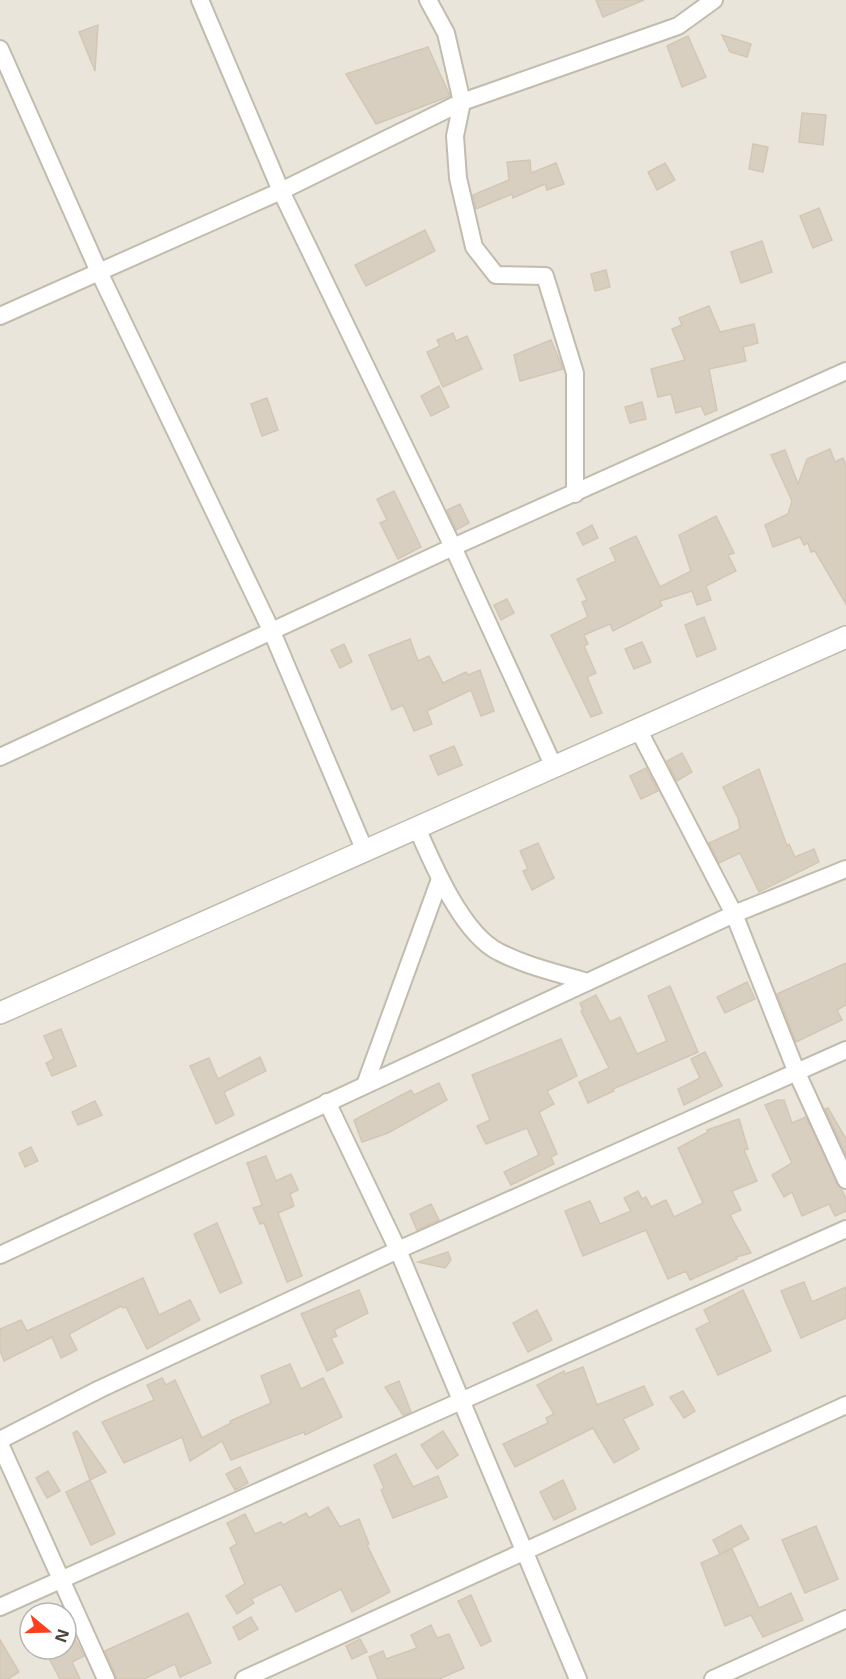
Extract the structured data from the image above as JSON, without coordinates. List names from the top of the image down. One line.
{"north":"right"}
